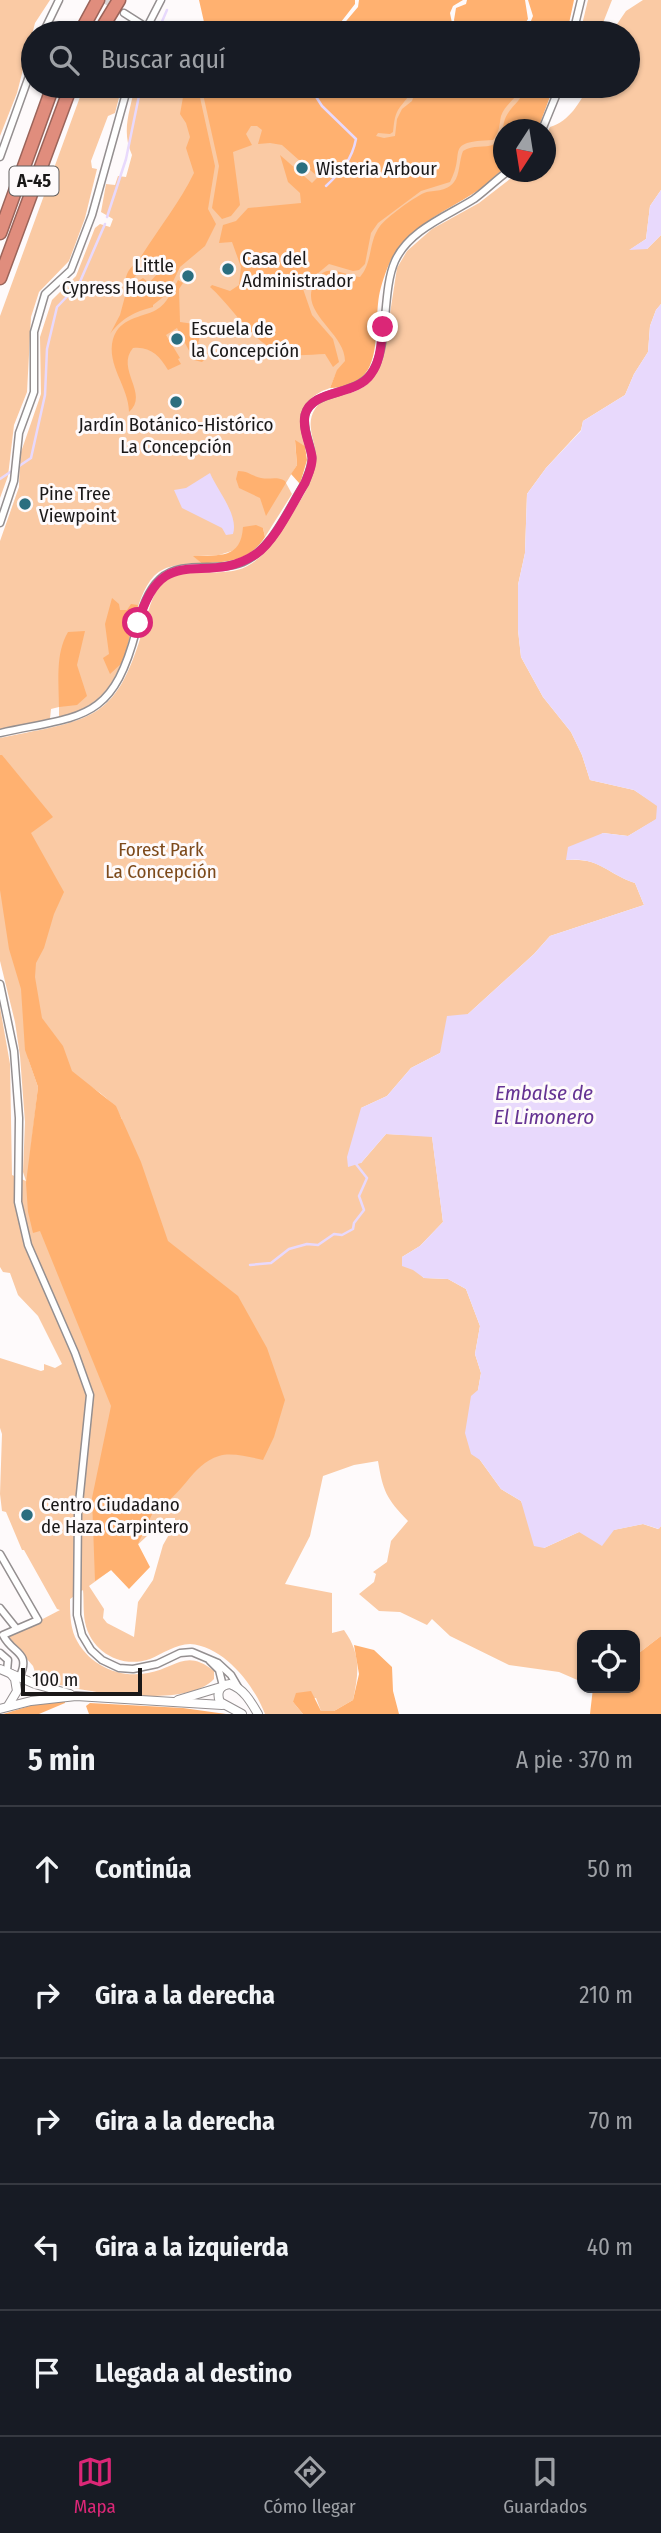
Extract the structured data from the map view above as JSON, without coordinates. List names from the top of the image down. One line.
{"streets":{"highway":["A-45"]},"water":["Embalse de El Limonero"],"parks":["Forest Park La Concepción"],"places":["Wisteria Arbour","Casa del Administrador","Little Cypress House","Escuela de la Concepción","Jardín Botánico-Histórico La Concepción","Pine Tree Viewpoint","Centro Ciudadano de Haza Carpintero"],"scale_bar":"100 m","north":"bottom","page":{"search":"Buscar aquí","scale":"100 m","heading":["5 min","A pie · 370 m"],"list":[["Continúa","50 m"],["Gira a la derecha","210 m"],["Gira a la derecha","70 m"],["Gira a la izquierda","40 m"],"Llegada al destino"],"nav":["Mapa","Cómo llegar","Guardados"]}}
